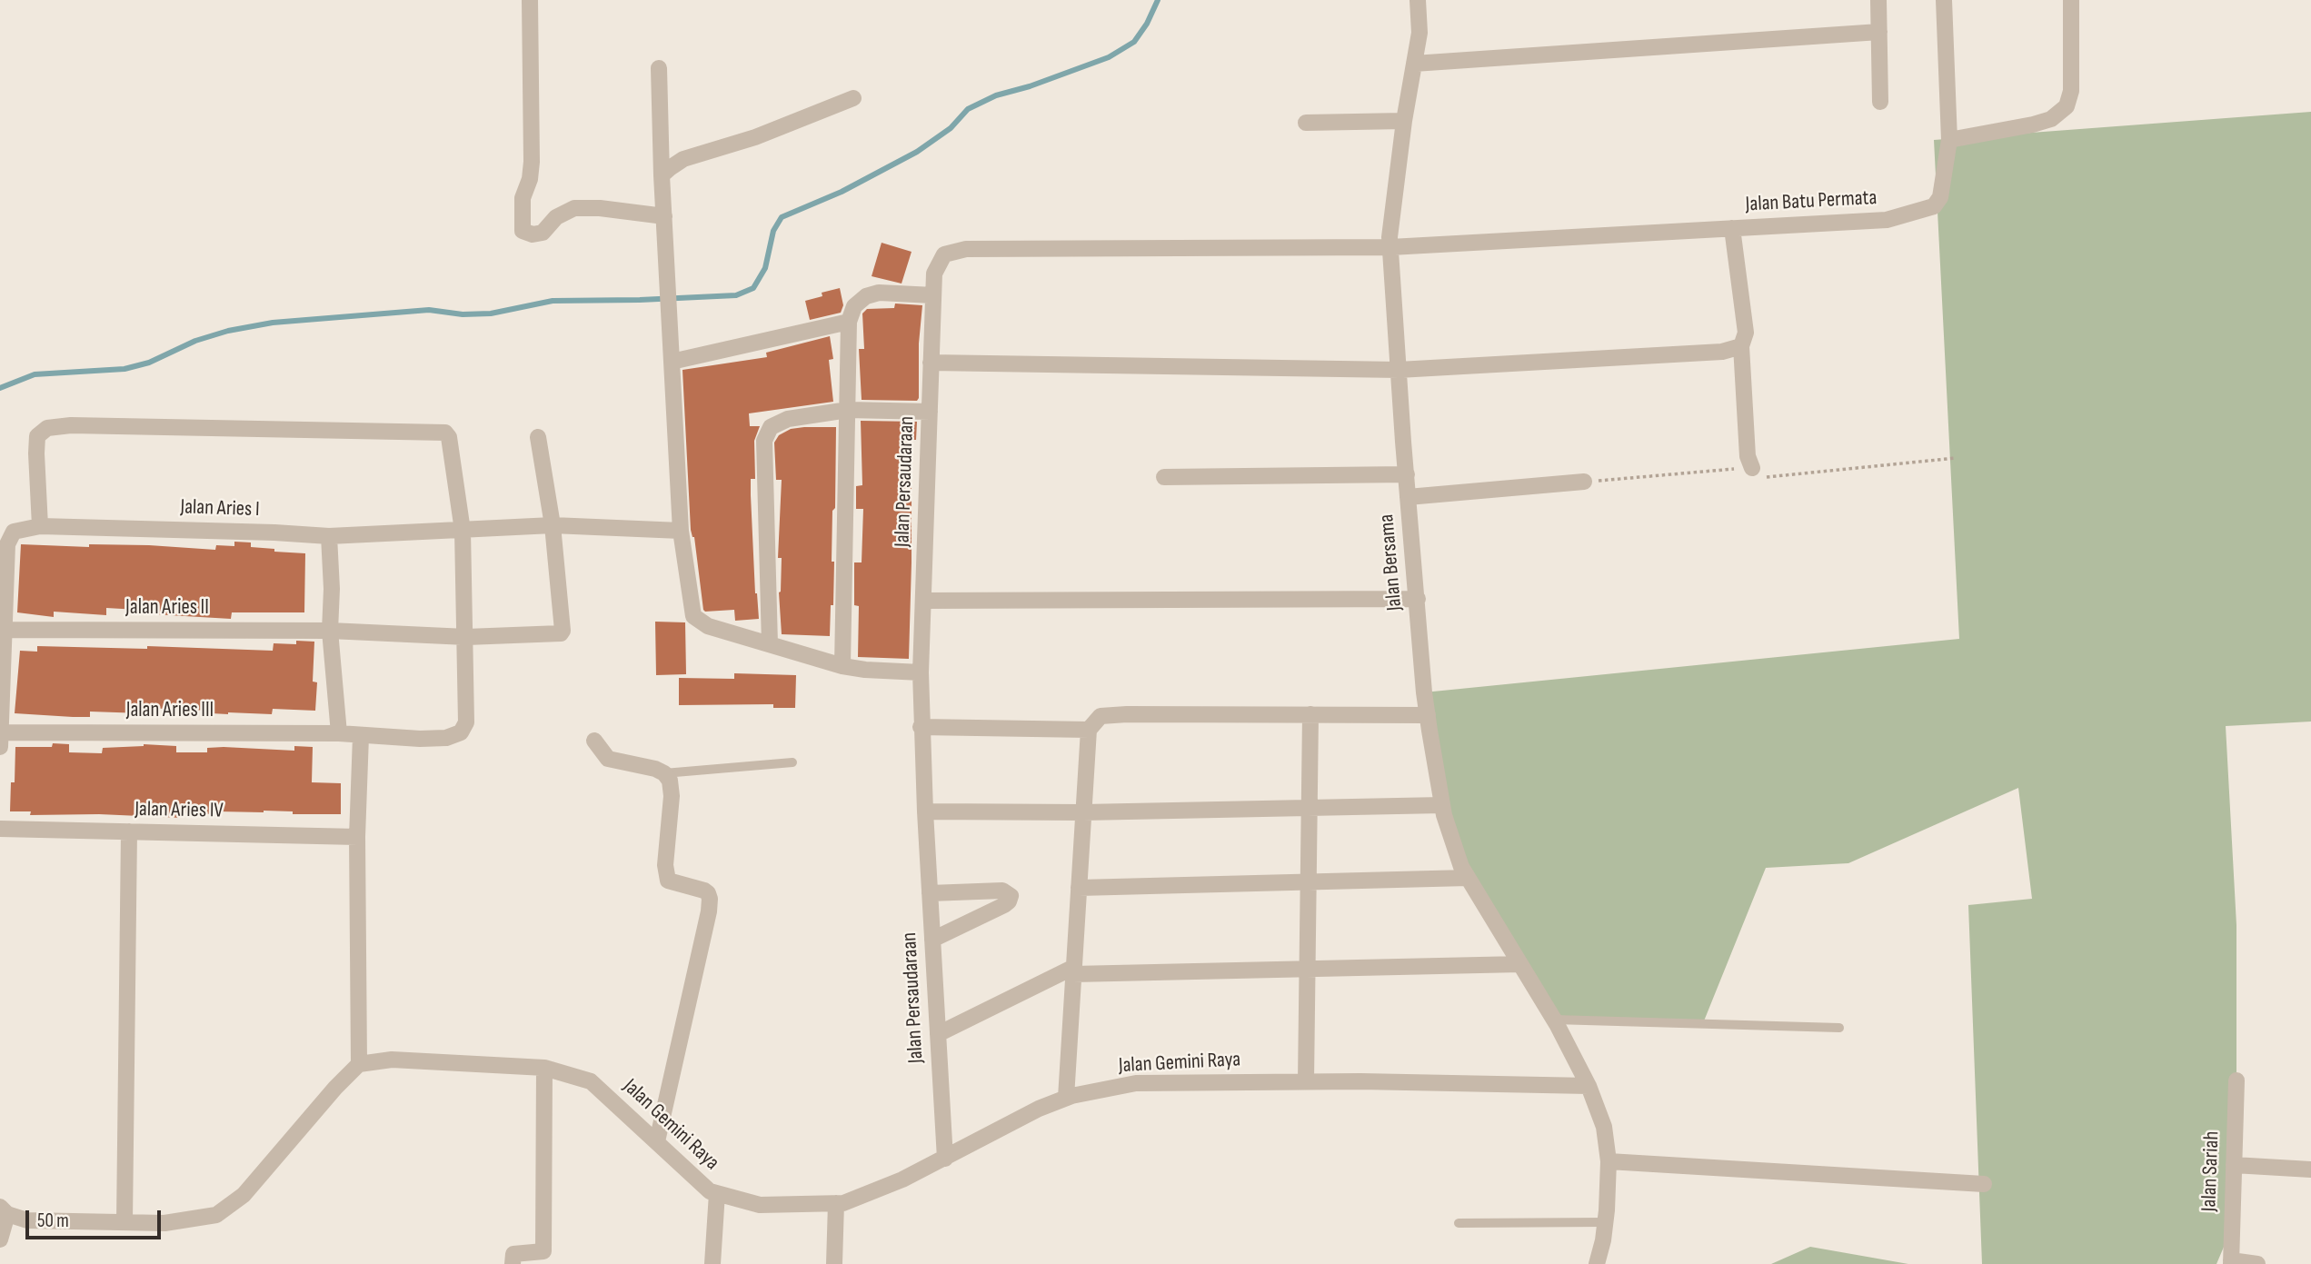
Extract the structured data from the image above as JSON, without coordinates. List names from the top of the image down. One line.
{"streets":{"street":["Jalan Batu Permata","Jalan Persaudaraan","Jalan Aries I","Jalan Bersama","Jalan Aries II","Jalan Aries III","Jalan Aries IV","Jalan Gemini Raya","Jalan Sariah"]},"crossings":[["Jalan Batu Permata","Jalan Persaudaraan"],["Jalan Batu Permata","Jalan Bersama"],["Jalan Persaudaraan","Jalan Bersama"],["Jalan Persaudaraan","Jalan Gemini Raya"],["Jalan Aries I","Jalan Aries II"],["Jalan Aries I","Jalan Aries III"],["Jalan Bersama","Jalan Gemini Raya"],["Jalan Aries II","Jalan Aries III"]],"scale_bar":"50 m"}
